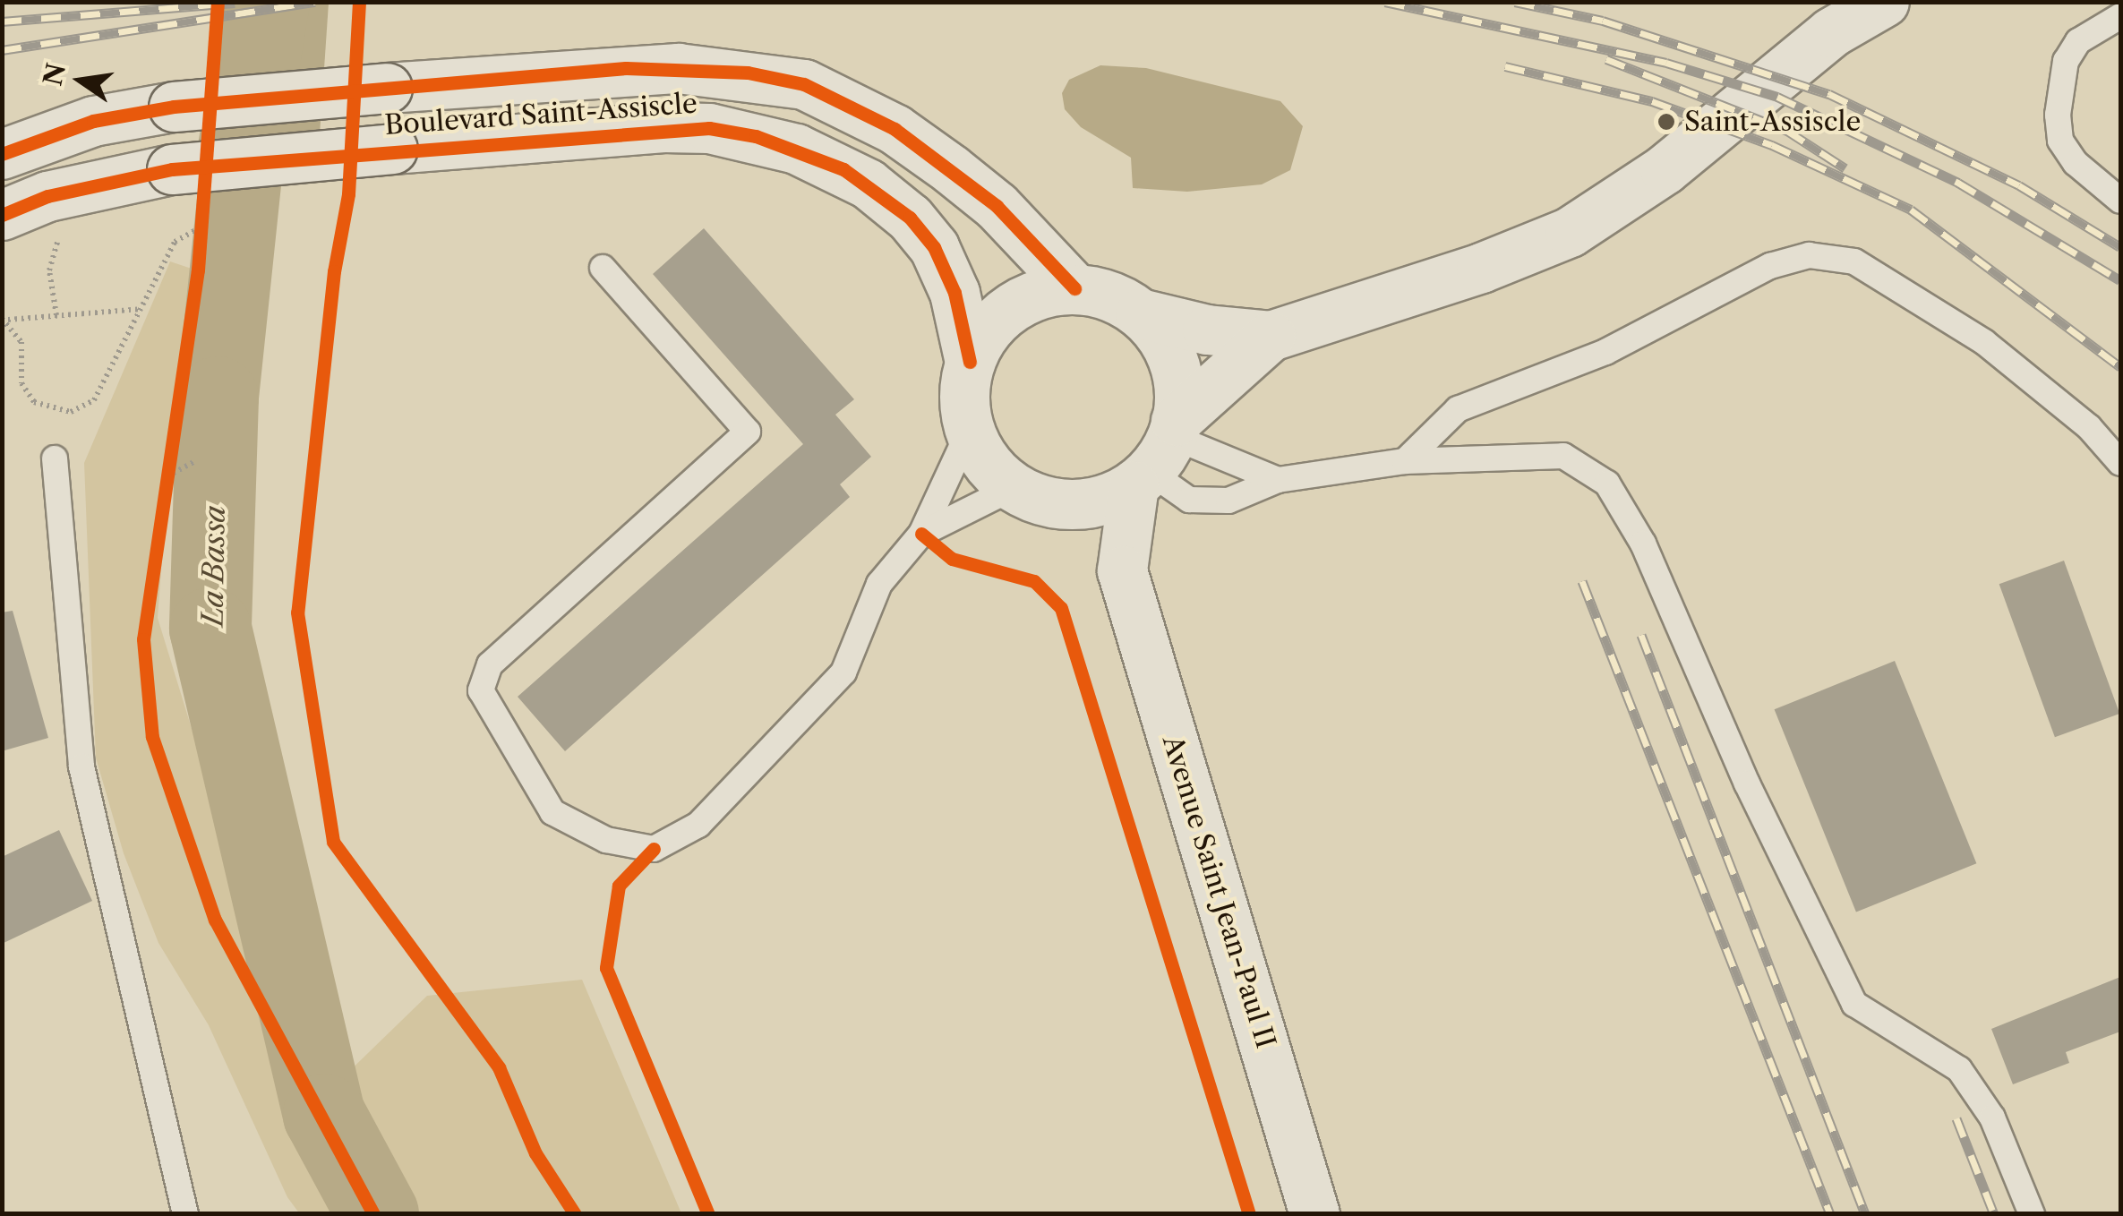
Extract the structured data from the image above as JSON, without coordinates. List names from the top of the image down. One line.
{"streets":{"street":["Boulevard Saint-Assiscle","Avenue Saint Jean-Paul II"]},"crossings":[["Boulevard Saint-Assiscle","Avenue Saint Jean-Paul II"]],"water":["La Bassa"],"places":["Saint-Assiscle"],"north":"left"}
